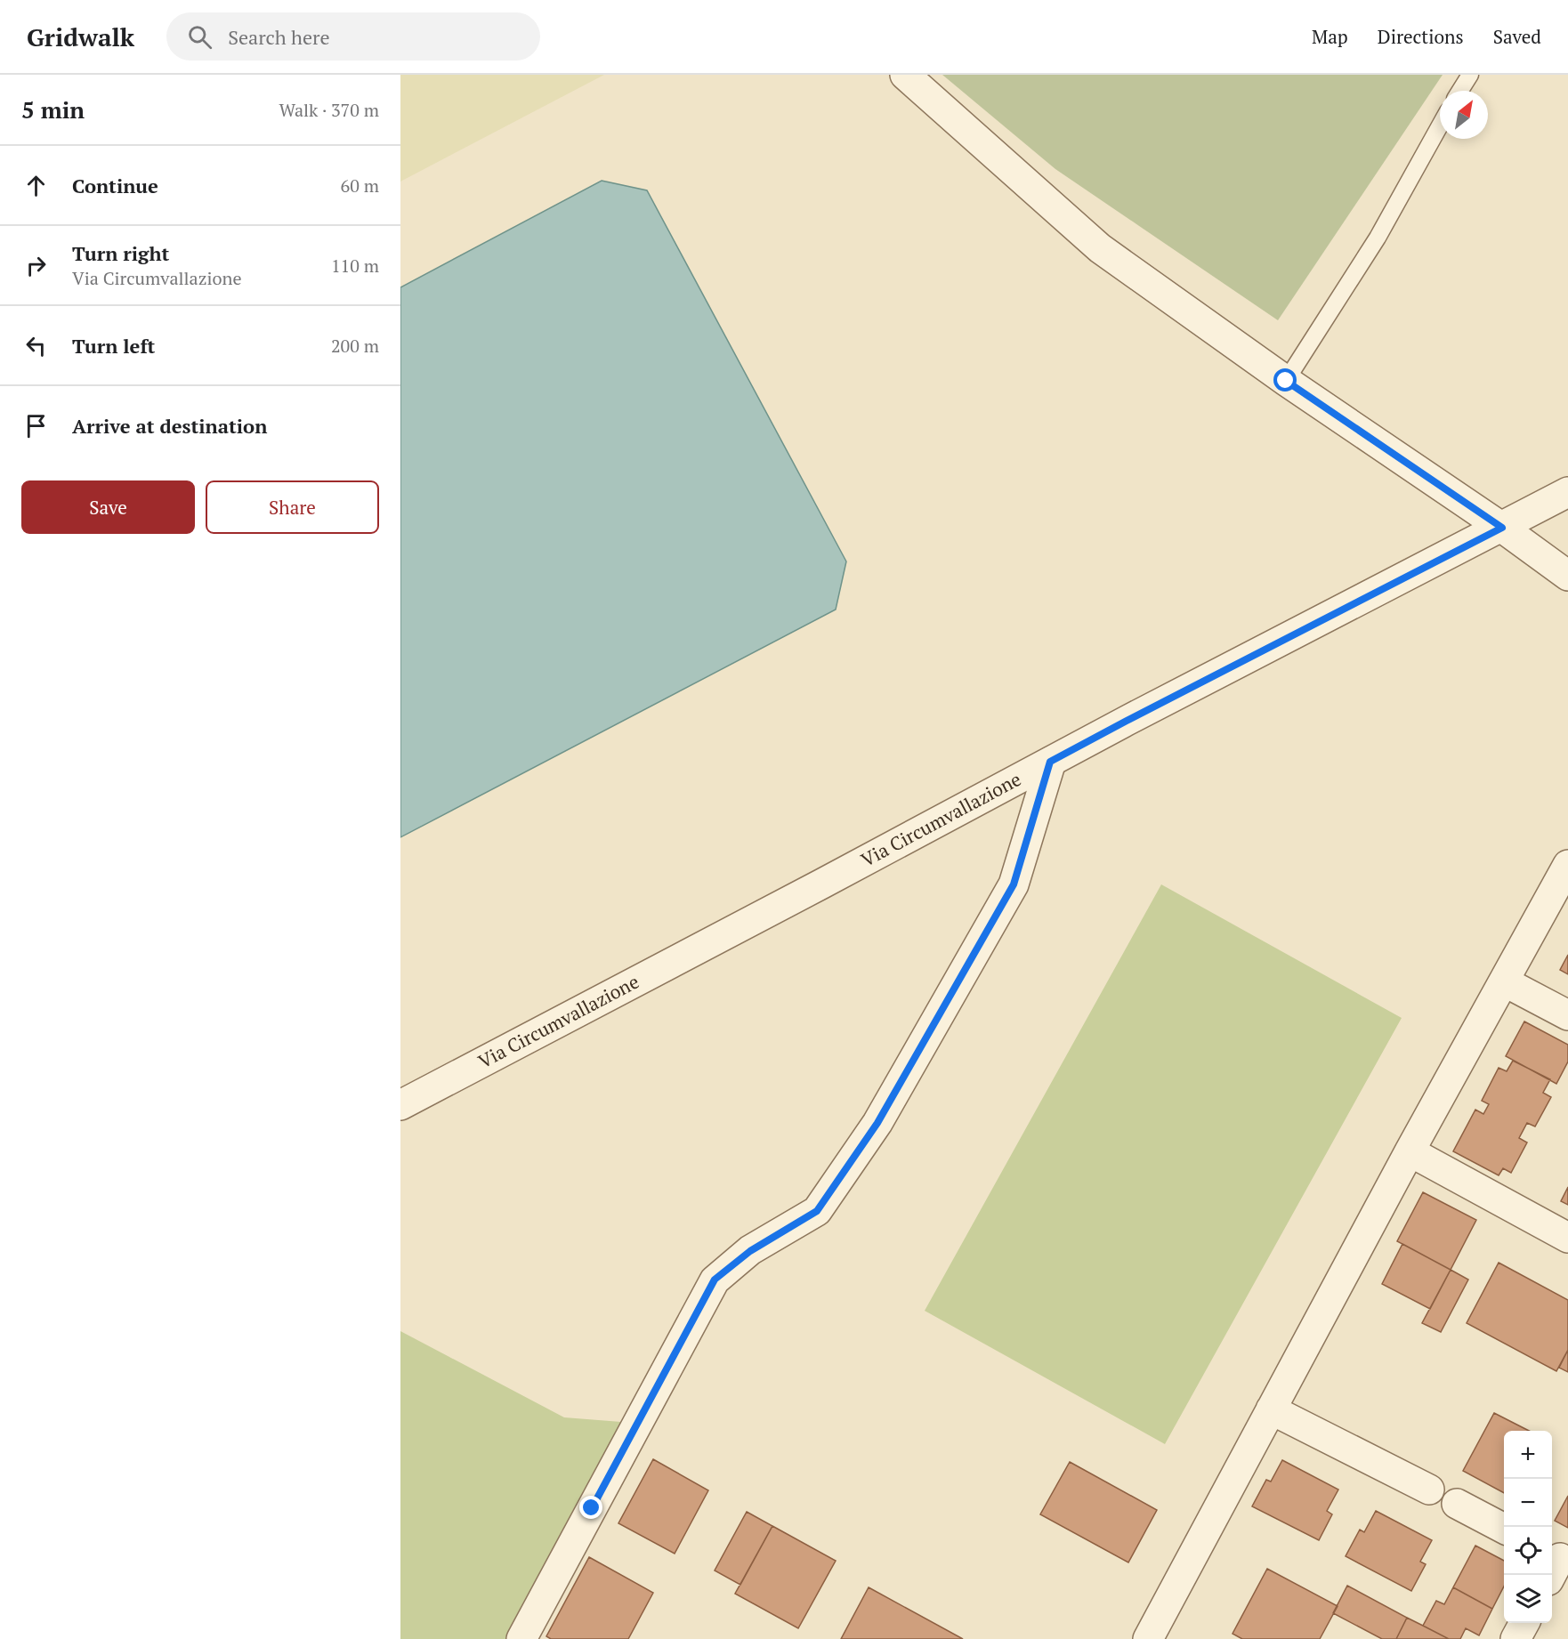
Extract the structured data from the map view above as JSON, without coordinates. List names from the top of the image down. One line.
{"streets":{"street":["Via Circumvallazione"]},"north":"top right","page":{"header":"Gridwalk","search":"Search here","nav":["Map","Directions","Saved"],"heading":["5 min","Walk · 370 m"],"list":[["Continue","60 m"],["Turn right","Via Circumvallazione","110 m"],["Turn left","200 m"],"Arrive at destination"],"buttons":["Save","Share"],"map_buttons":["+","−"]}}
